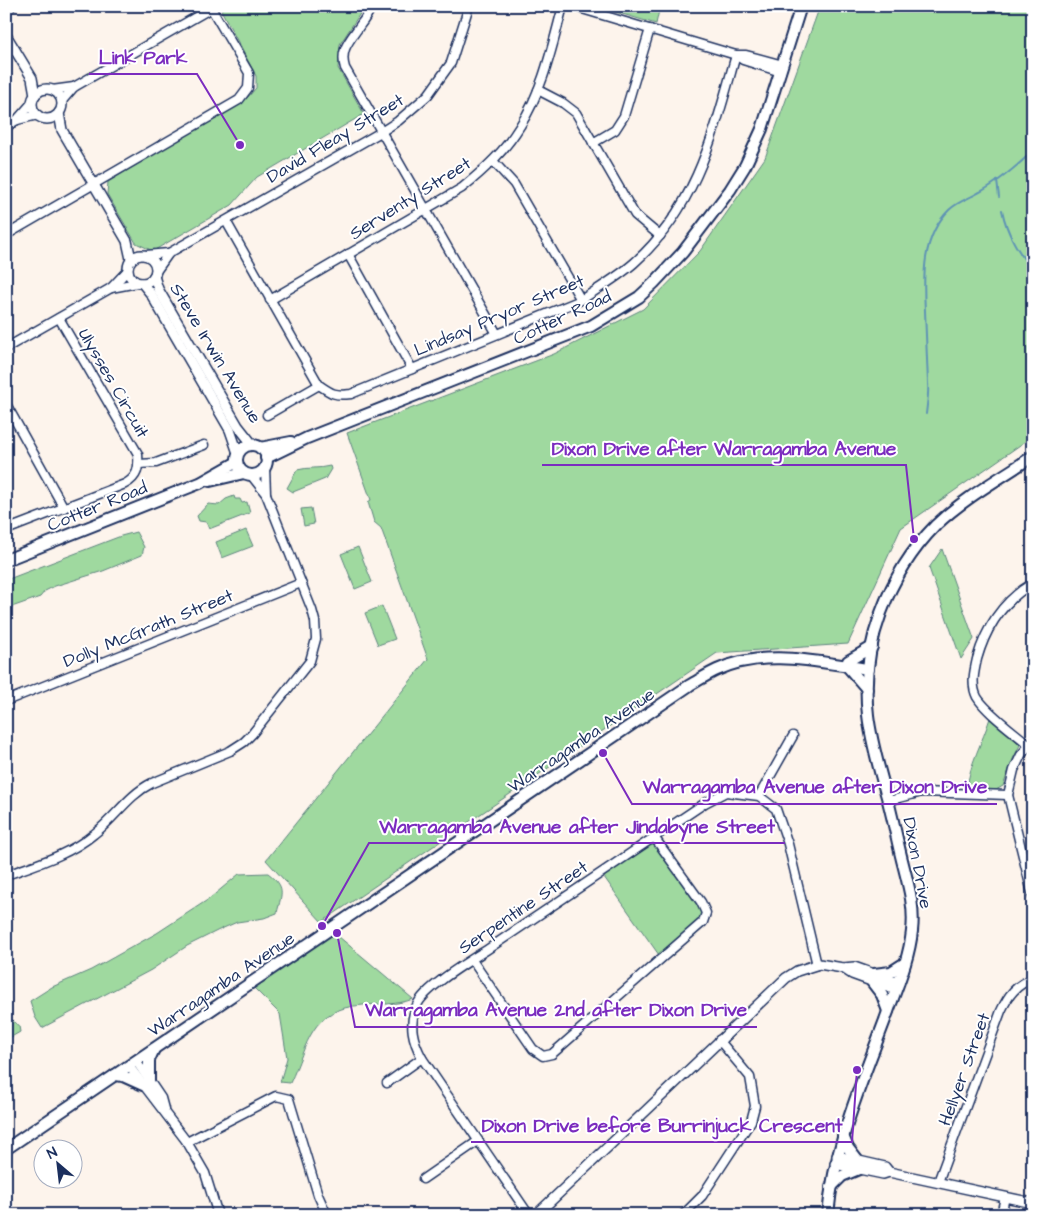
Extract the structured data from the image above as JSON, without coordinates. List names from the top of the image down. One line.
{"streets":{"main road":["Cotter Road","Warragamba Avenue","Dixon Drive"],"street":["David Fleay Street","Serventy Street","Lindsay Pryor Street","Steve Irwin Avenue","Ulysses Circuit","Dolly McGrath Street","Serpentine Street","Hellyer Street"]},"crossings":[["David Fleay Street","Steve Irwin Avenue"],["Cotter Road","Steve Irwin Avenue"],["Warragamba Avenue","Dixon Drive"]],"places":["Link Park","Dixon Drive after Warragamba Avenue","Warragamba Avenue after Dixon Drive","Warragamba Avenue after Jindabyne Street","Warragamba Avenue 2nd after Dixon Drive","Dixon Drive before Burrinjuck Crescent"],"north":"top left"}
